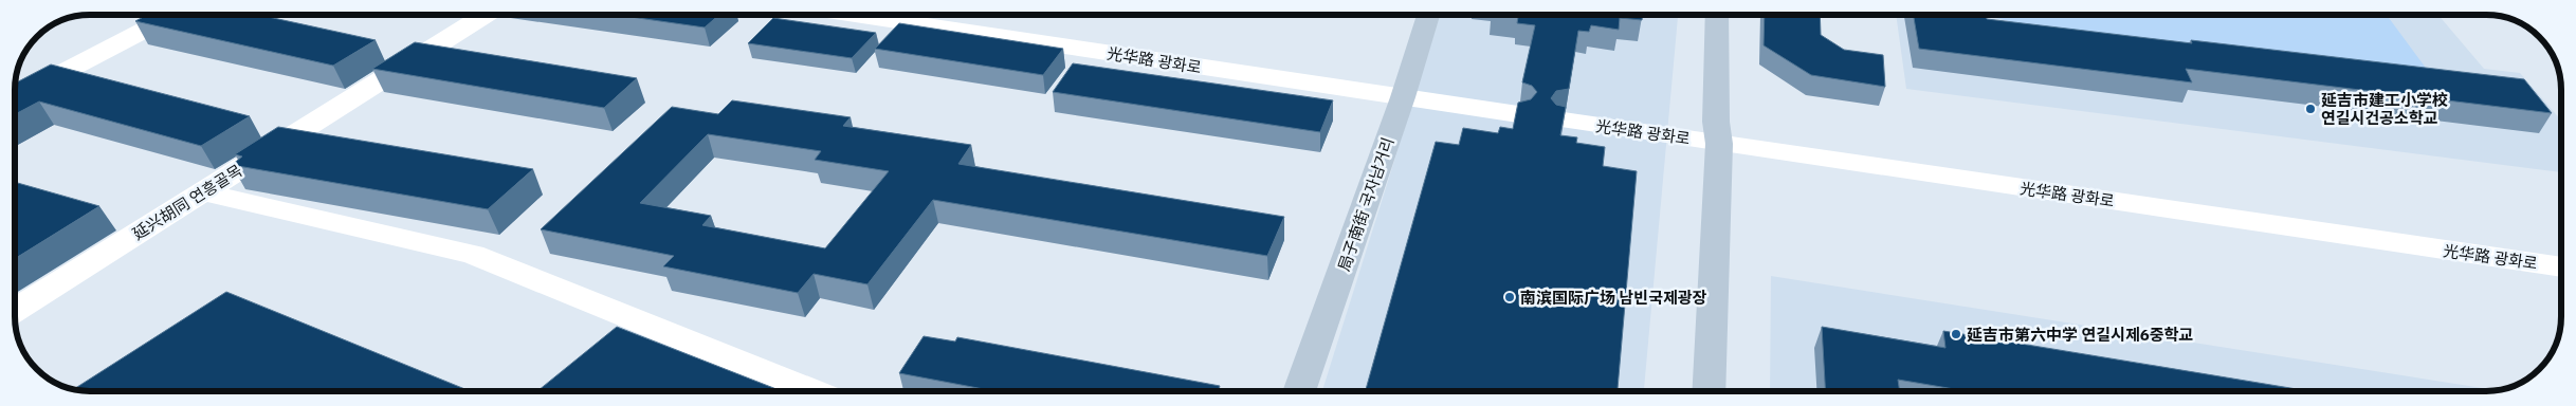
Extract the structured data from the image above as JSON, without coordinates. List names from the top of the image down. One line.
{"streets":{"main road":["局子南街 국자남거리"],"street":["光华路 광화로","延兴胡同 연흥골목"]},"crossings":[["光华路 광화로","局子南街 국자남거리"]],"places":["延吉市建工小学校 연길시건공소학교","南滨国际广场 남빈국제광장","延吉市第六中学 연길시제6중학교"]}
